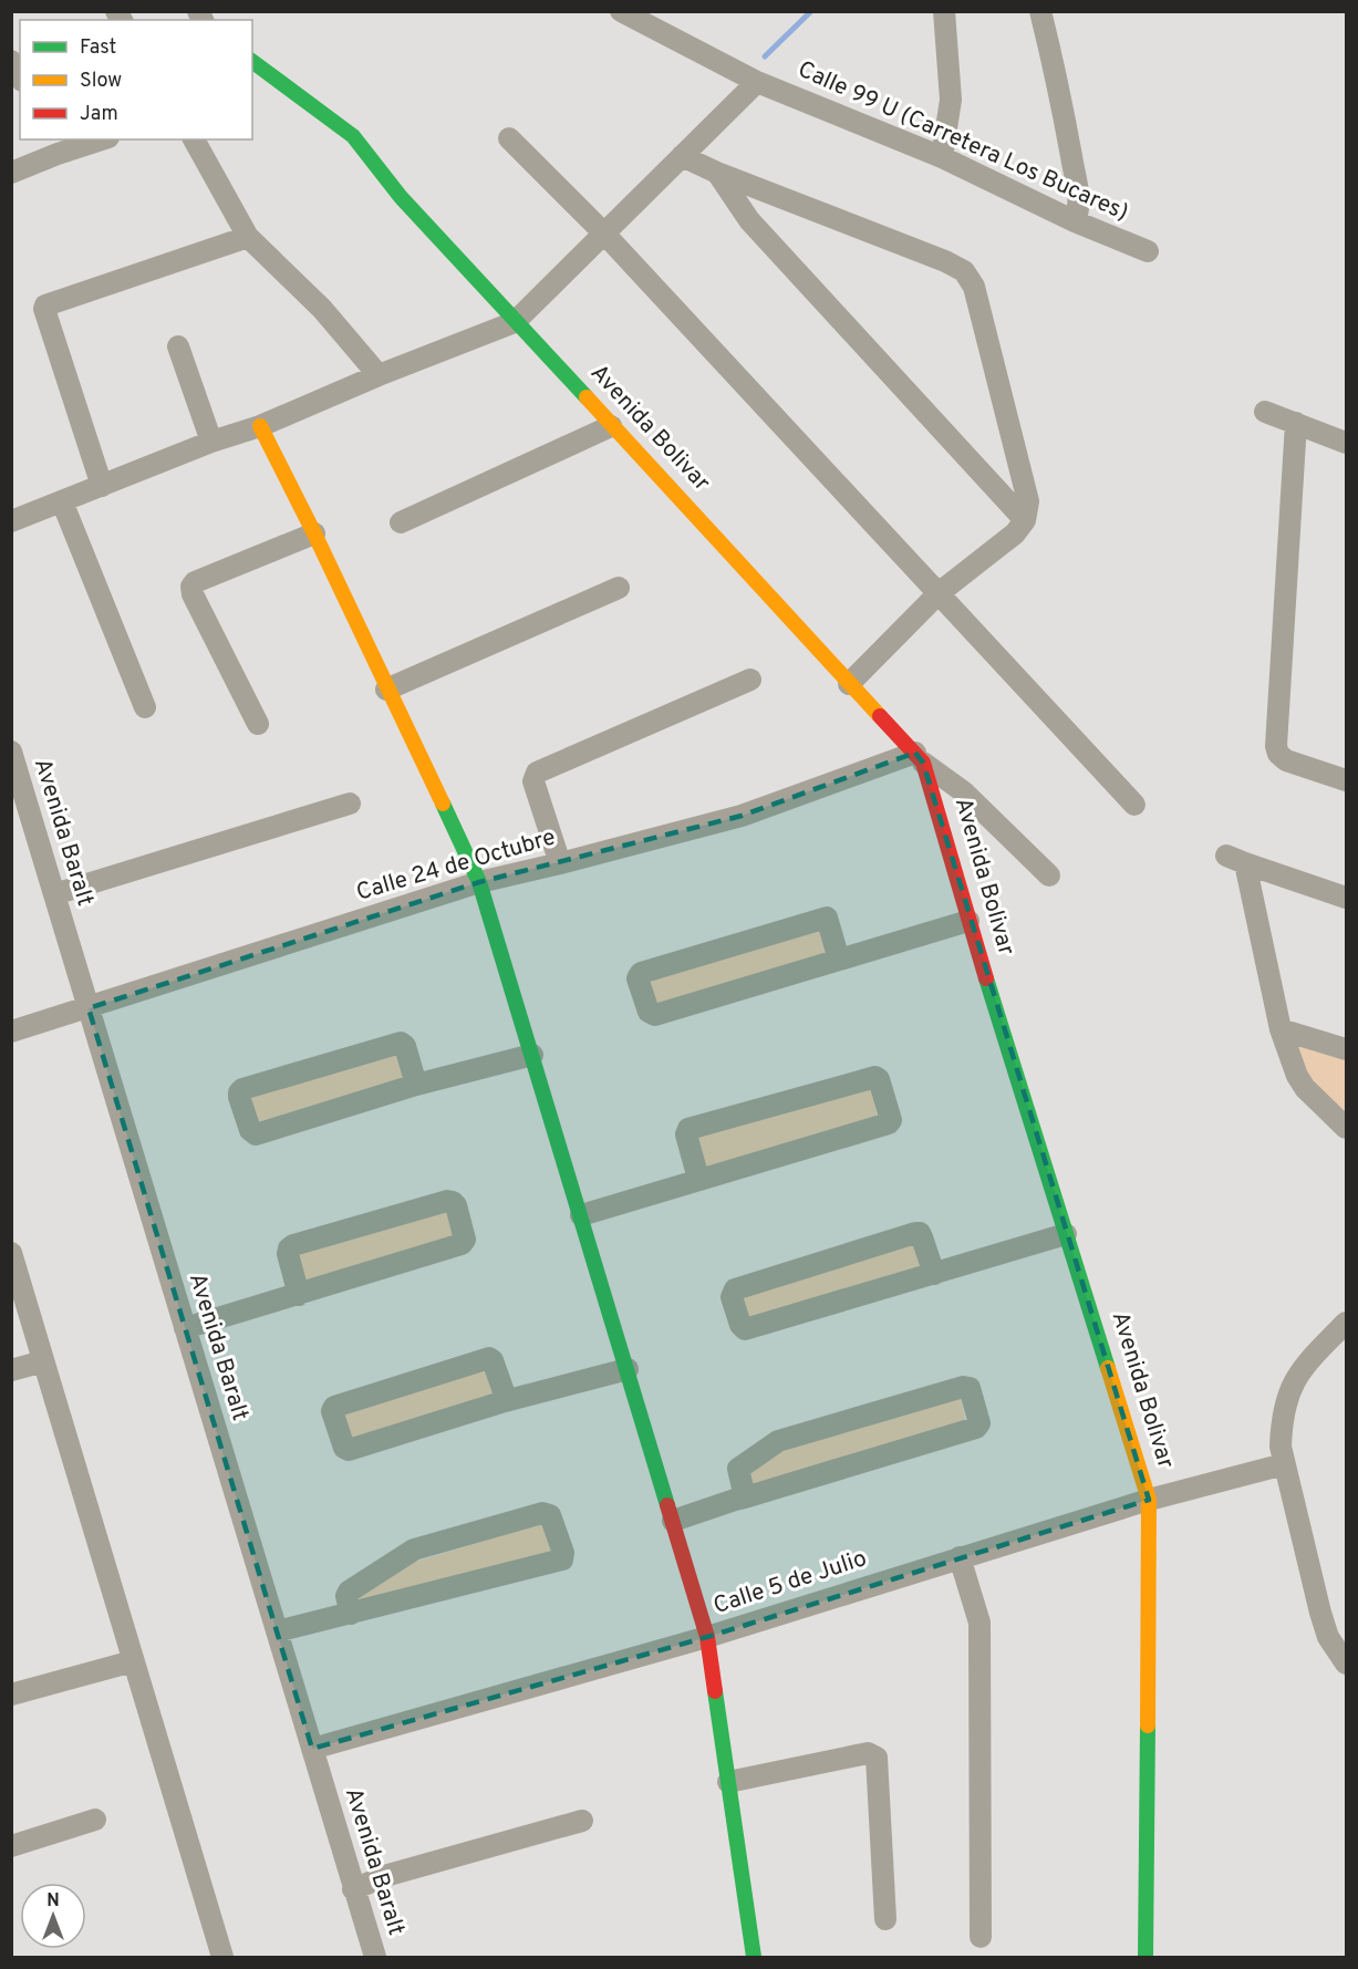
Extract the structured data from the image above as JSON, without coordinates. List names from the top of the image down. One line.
{"streets":{"street":["Calle 99 U (Carretera Los Bucares)","Avenida Bolivar","Avenida Baralt","Calle 24 de Octubre","Calle 5 de Julio"]},"crossings":[["Avenida Bolivar","Calle 24 de Octubre"],["Avenida Bolivar","Calle 5 de Julio"],["Avenida Baralt","Calle 24 de Octubre"],["Avenida Baralt","Calle 5 de Julio"]],"legend":["Fast","Slow","Jam"],"north":"top"}
